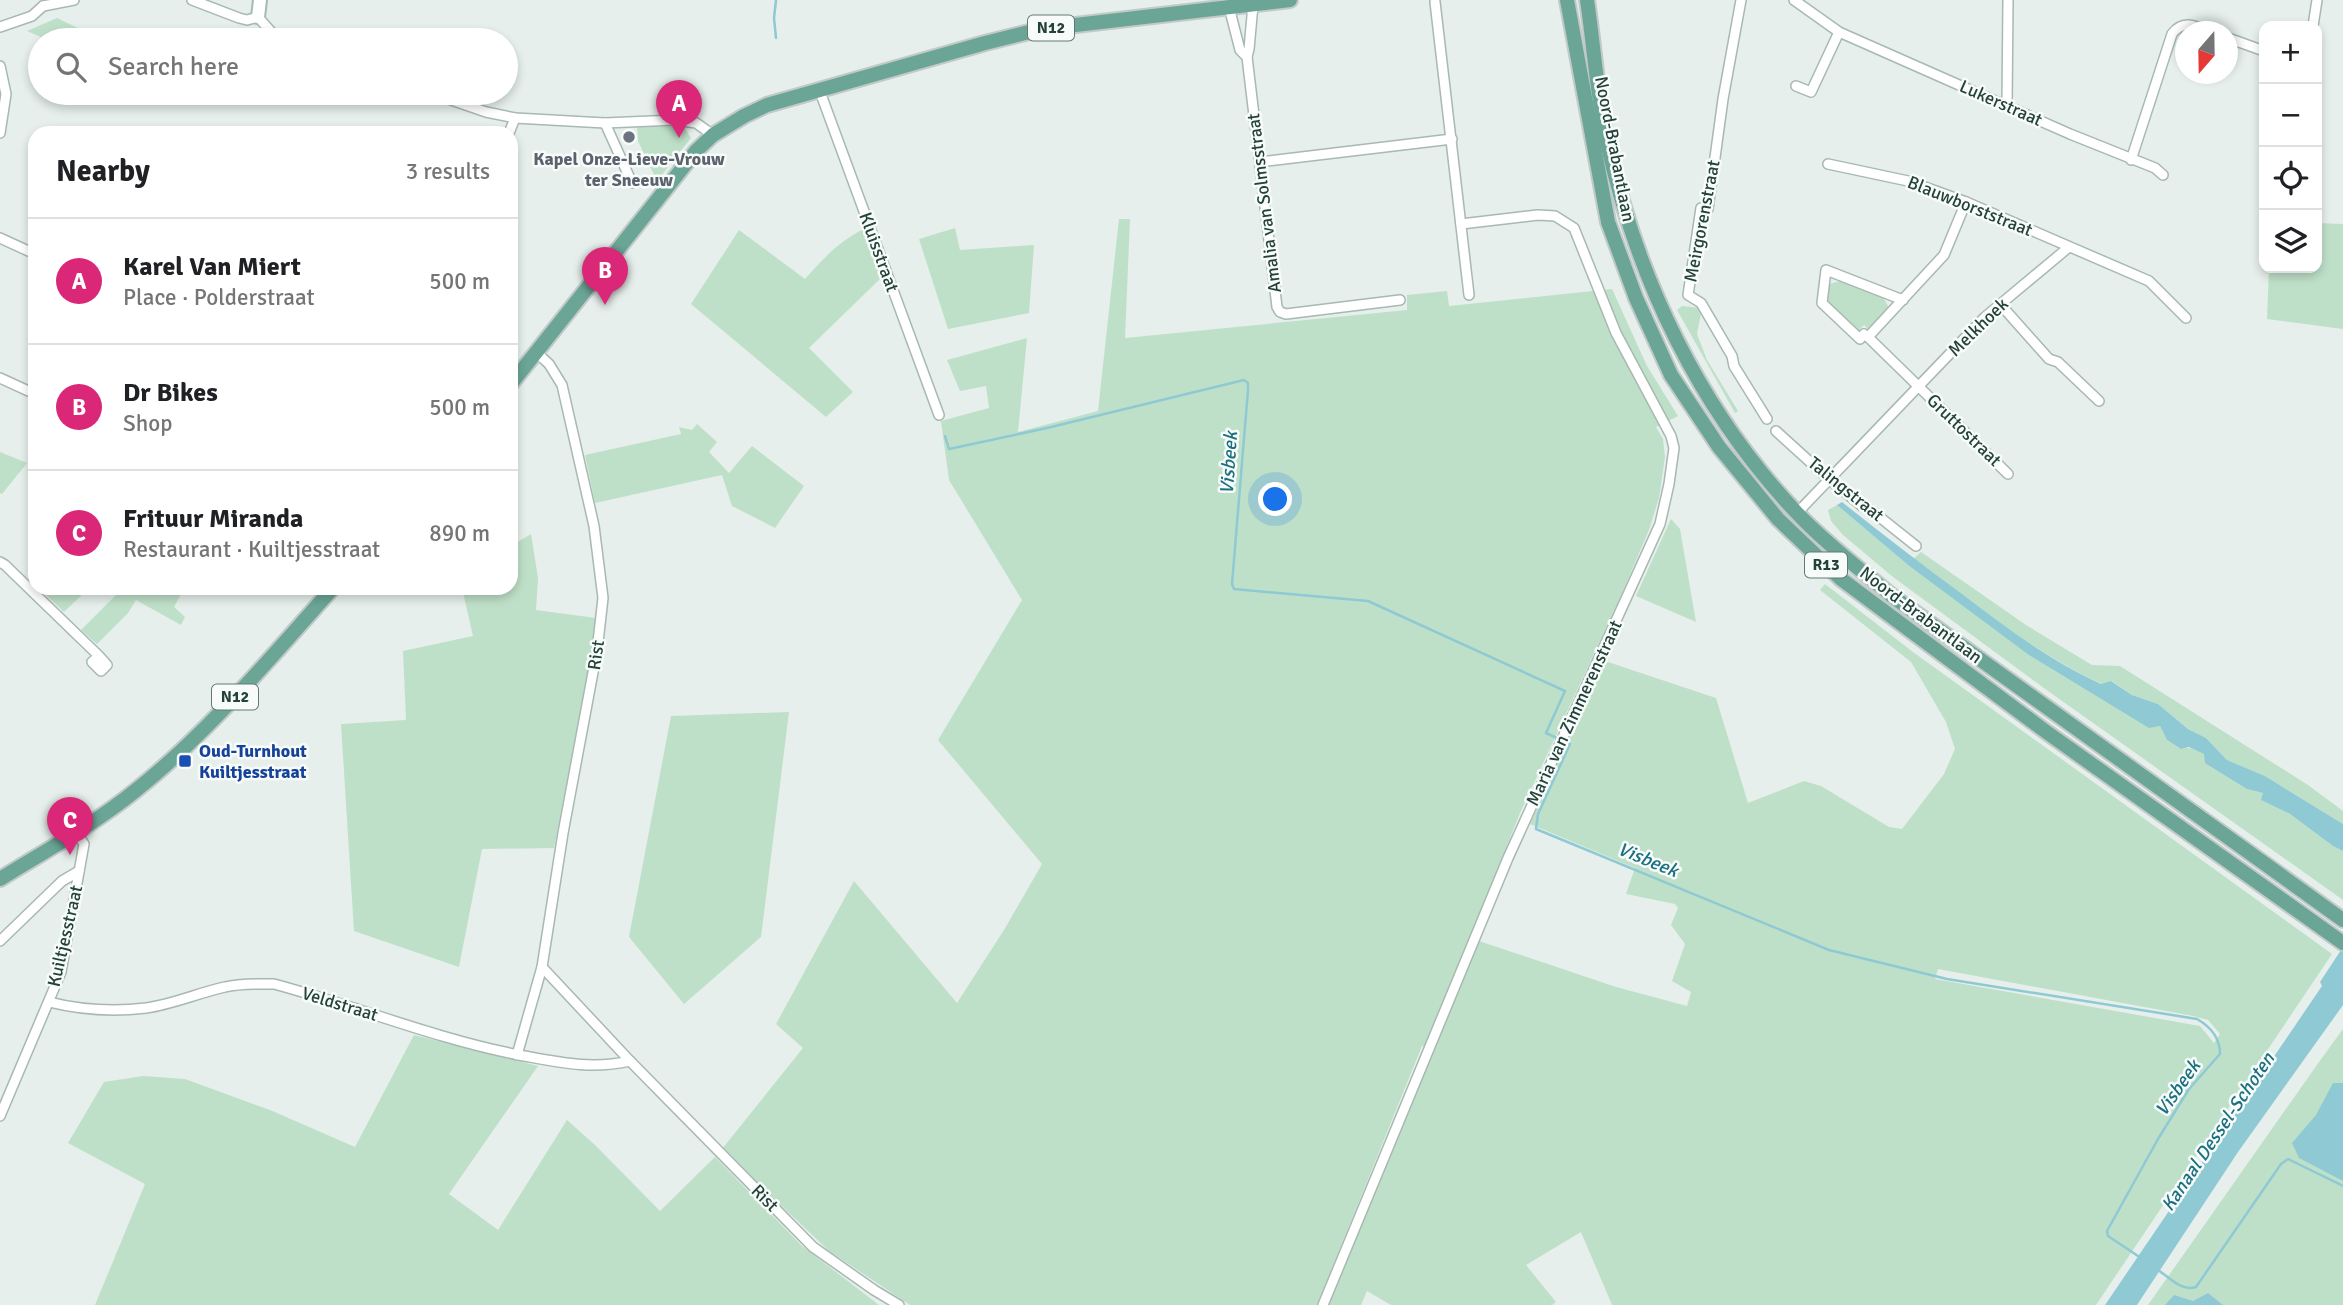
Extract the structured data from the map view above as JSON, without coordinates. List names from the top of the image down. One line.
{"streets":{"main road":["N12","Noord-Brabantlaan","R13"],"street":["Lukerstraat","Amalia van Solmsstraat","Blauwborststraat","Meirgorenstraat","Kluisstraat","Melkhoek","Gruttostraat","Talingstraat","Rist","Maria van Zimmerenstraat","Kuiltjesstraat","Veldstraat"]},"crossings":[["N12","Amalia van Solmsstraat"],["N12","Kluisstraat"],["N12","Rist"],["N12","Kuiltjesstraat"],["Noord-Brabantlaan","Melkhoek"],["Blauwborststraat","Melkhoek"],["Melkhoek","Gruttostraat"],["Melkhoek","Talingstraat"],["Rist","Veldstraat"],["Kuiltjesstraat","Veldstraat"]],"water":["Visbeek","Kanaal Dessel-Schoten"],"places":{"other":["Kapel Onze-Lieve-Vrouw ter Sneeuw"],"transit":["Oud-Turnhout Kuiltjesstraat"]},"north":"bottom","page":{"map_buttons":["+","−"],"search":"Search here","pins":["A","B","C"],"heading":["Nearby","3 results"],"list":[{"mark":"A","name":"Karel Van Miert","note":"Place · Polderstraat","value":"500 m"},{"mark":"B","name":"Dr Bikes","note":"Shop","value":"500 m"},{"mark":"C","name":"Frituur Miranda","note":"Restaurant · Kuiltjesstraat","value":"890 m"}]}}
